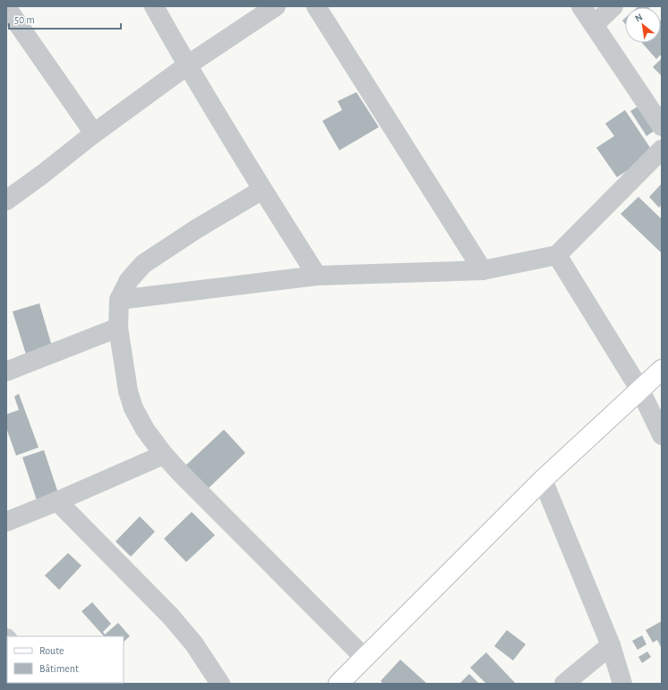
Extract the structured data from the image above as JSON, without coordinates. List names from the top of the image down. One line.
{"legend":["Route","Bâtiment"],"scale_bar":"50 m","north":"top left"}
